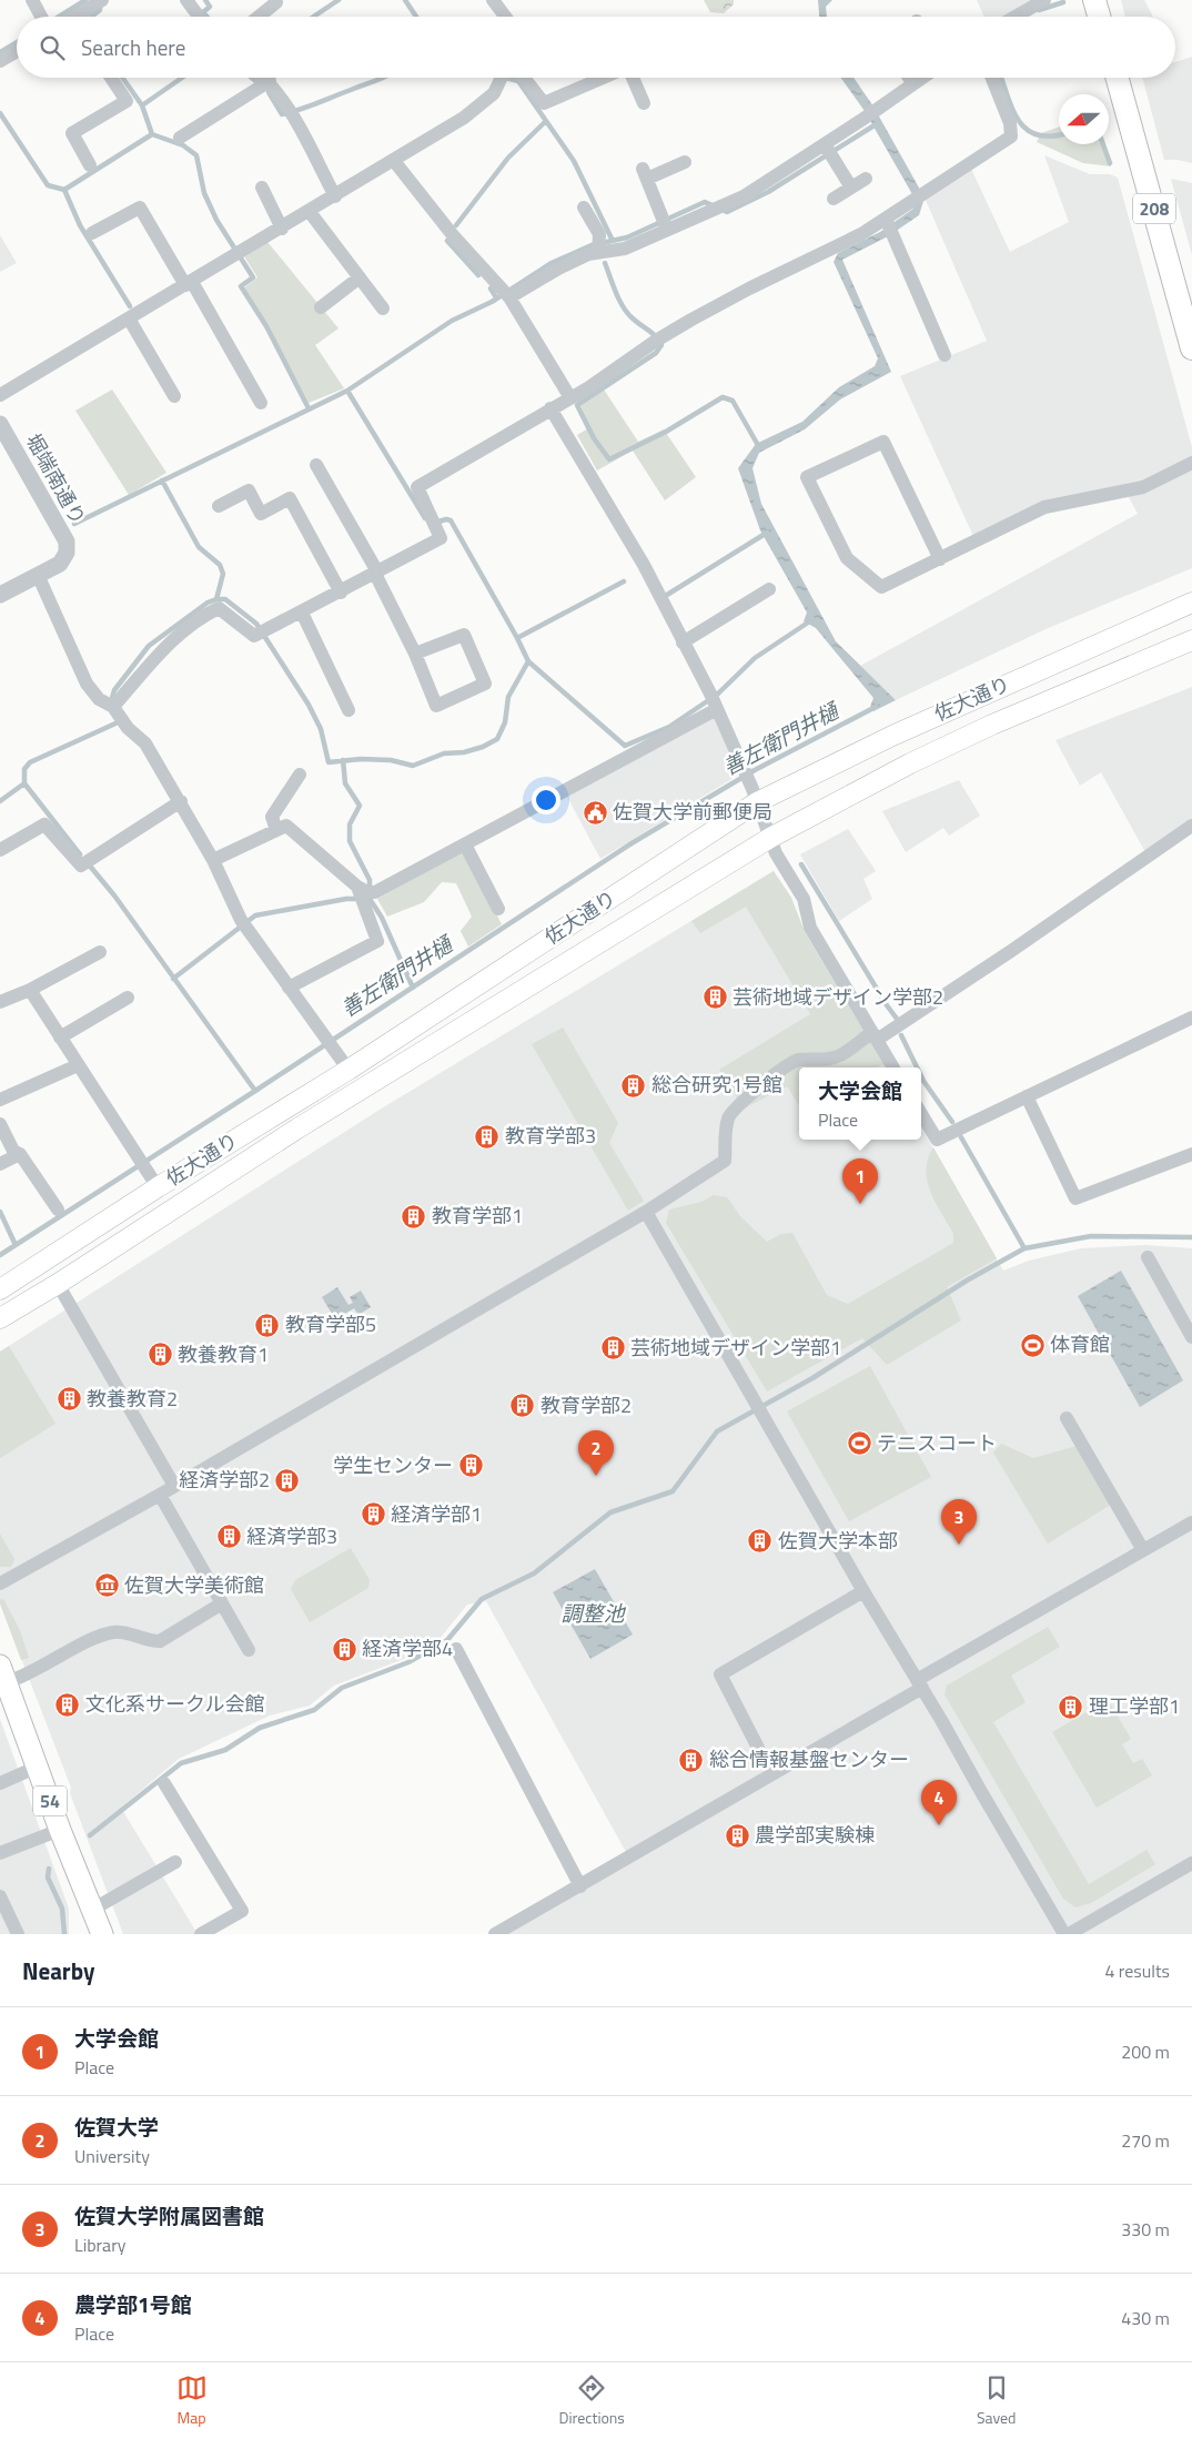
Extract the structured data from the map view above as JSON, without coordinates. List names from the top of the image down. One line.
{"streets":{"highway":["208"],"main road":["佐大通り","54"],"street":["堀端南通り"]},"water":["善左衛門井樋","調整池"],"places":{"public building":["佐賀大学前郵便局"],"building":["芸術地域デザイン学部2","総合研究1号館","教育学部3","教育学部1","教育学部5","芸術地域デザイン学部1","教養教育1","教養教育2","教育学部2","学生センター","経済学部2","経済学部1","経済学部3","佐賀大学本部","経済学部4","文化系サークル会館","理工学部1","総合情報基盤センター","農学部実験棟"],"sports":["体育館","テニスコート"],"museum":["佐賀大学美術館"]},"north":"left","page":{"search":"Search here","popup":["大学会館","Place"],"pins":["1","2","3","4"],"heading":["Nearby","4 results"],"list":[{"mark":"1","name":"大学会館","note":"Place","value":"200 m"},{"mark":"2","name":"佐賀大学","note":"University","value":"270 m"},{"mark":"3","name":"佐賀大学附属図書館","note":"Library","value":"330 m"},{"mark":"4","name":"農学部1号館","note":"Place","value":"430 m"}],"nav":["Map","Directions","Saved"]}}
